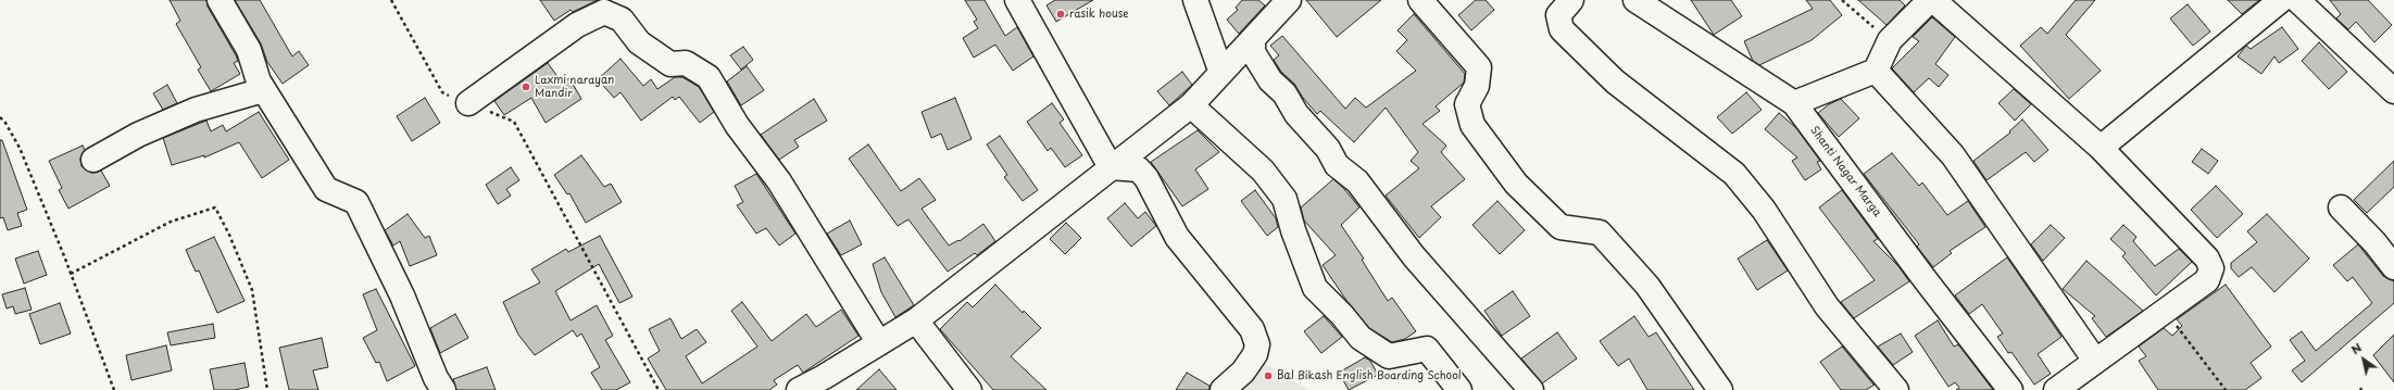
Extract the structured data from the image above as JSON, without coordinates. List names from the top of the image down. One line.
{"streets":{"street":["Shanti Nagar Marga"]},"places":["rasik house","Laxmi narayan Mandir","Bal Bikash English Boarding School"],"north":"top left"}
